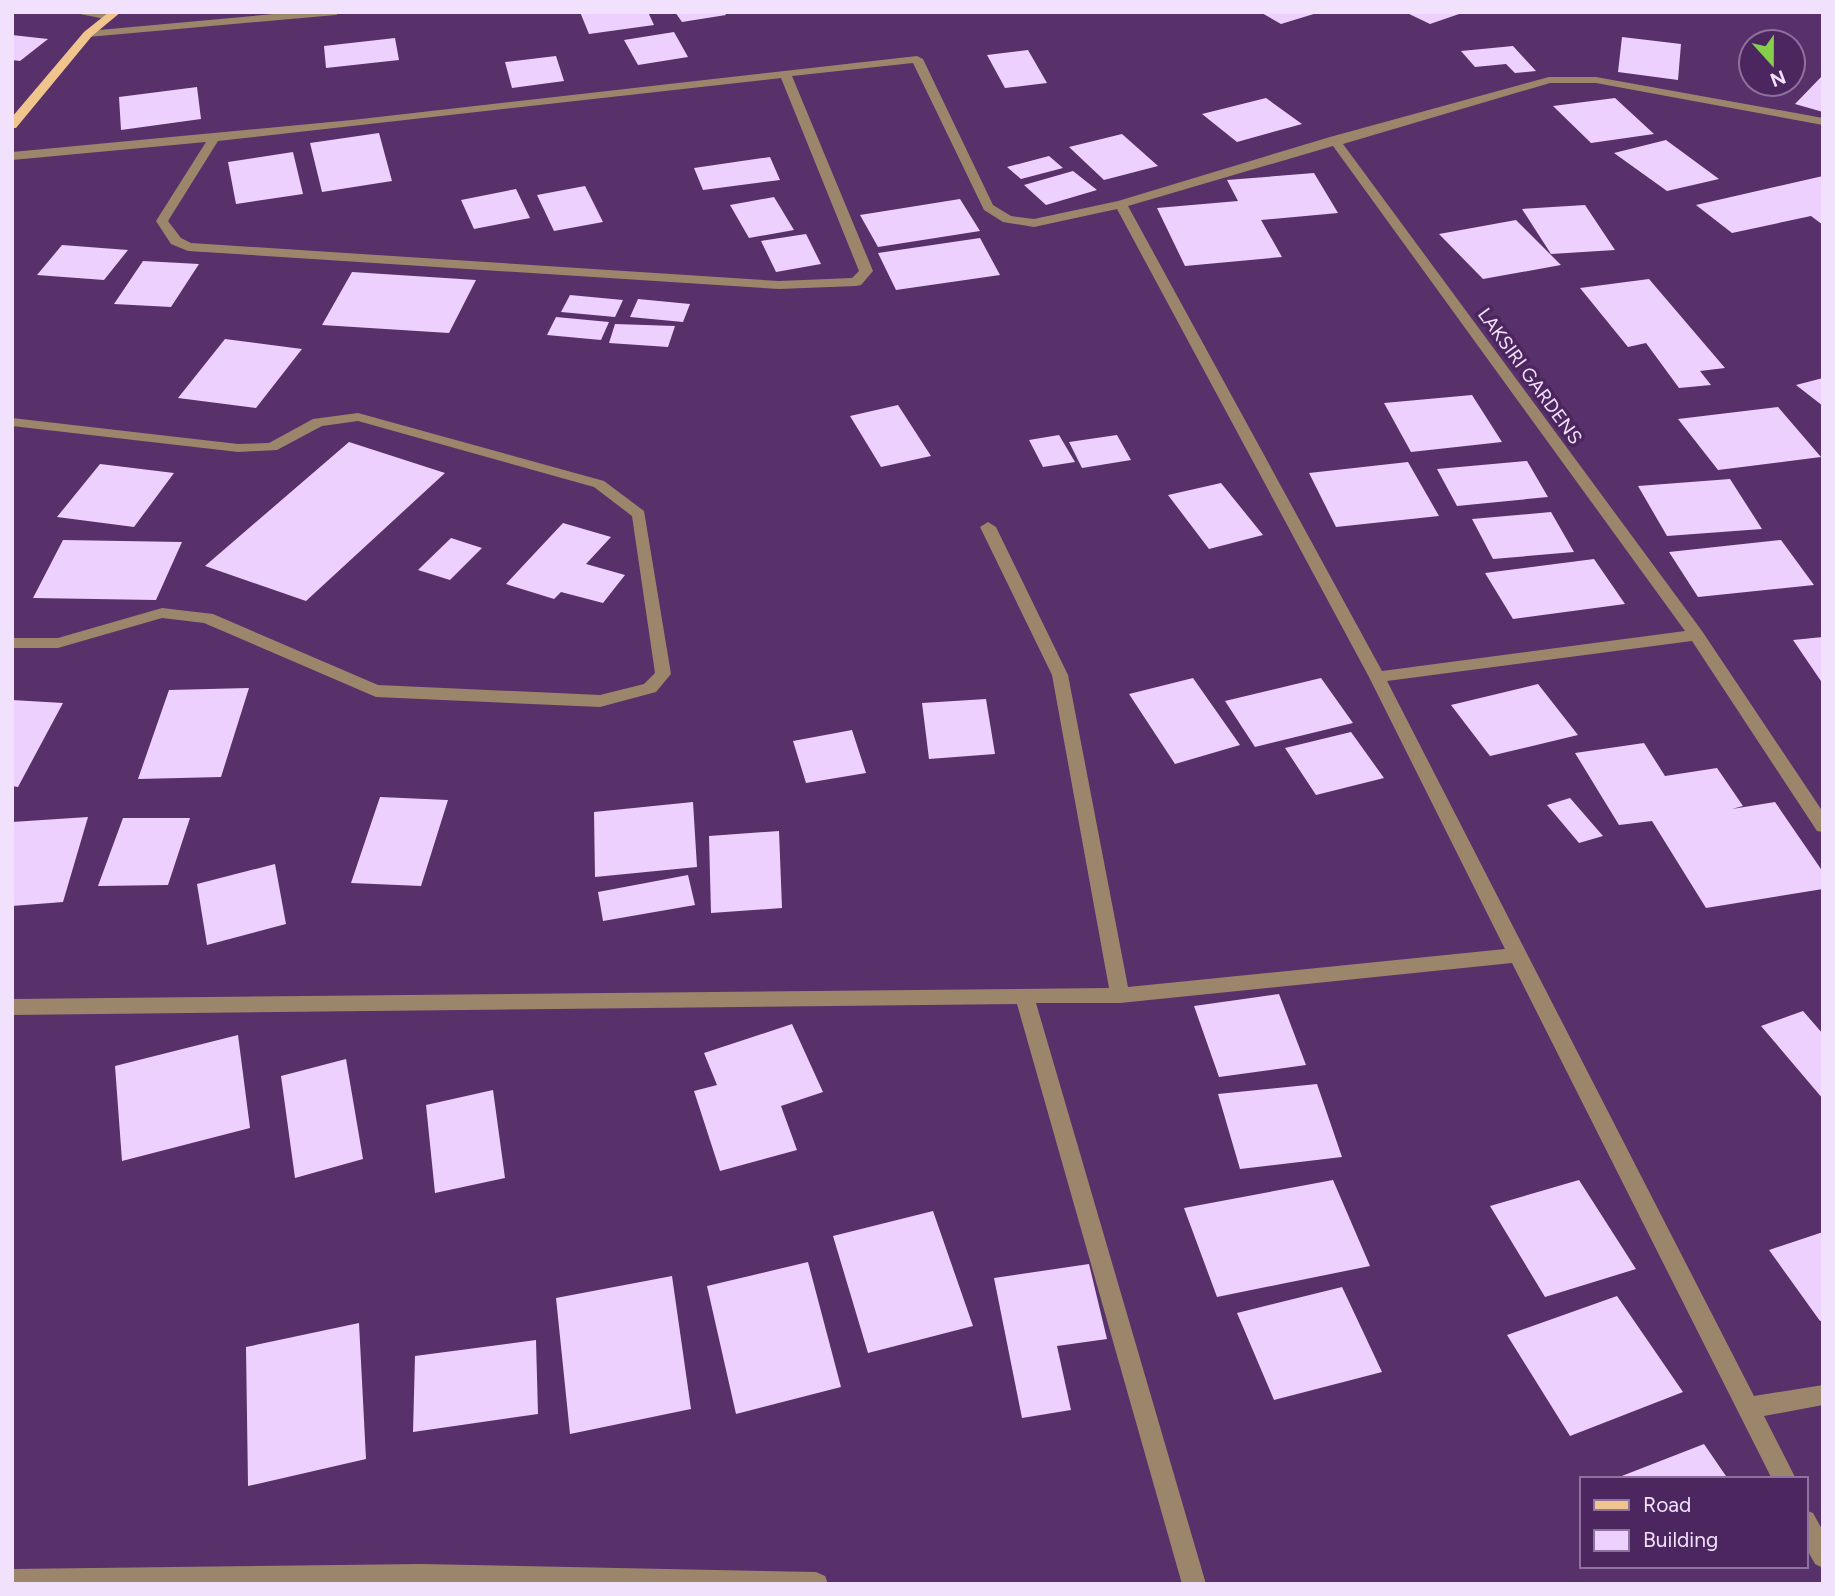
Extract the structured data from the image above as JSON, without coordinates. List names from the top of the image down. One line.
{"streets":{"street":["LAKSIRI GARDENS"]},"legend":["Road","Building"],"north":"bottom"}
